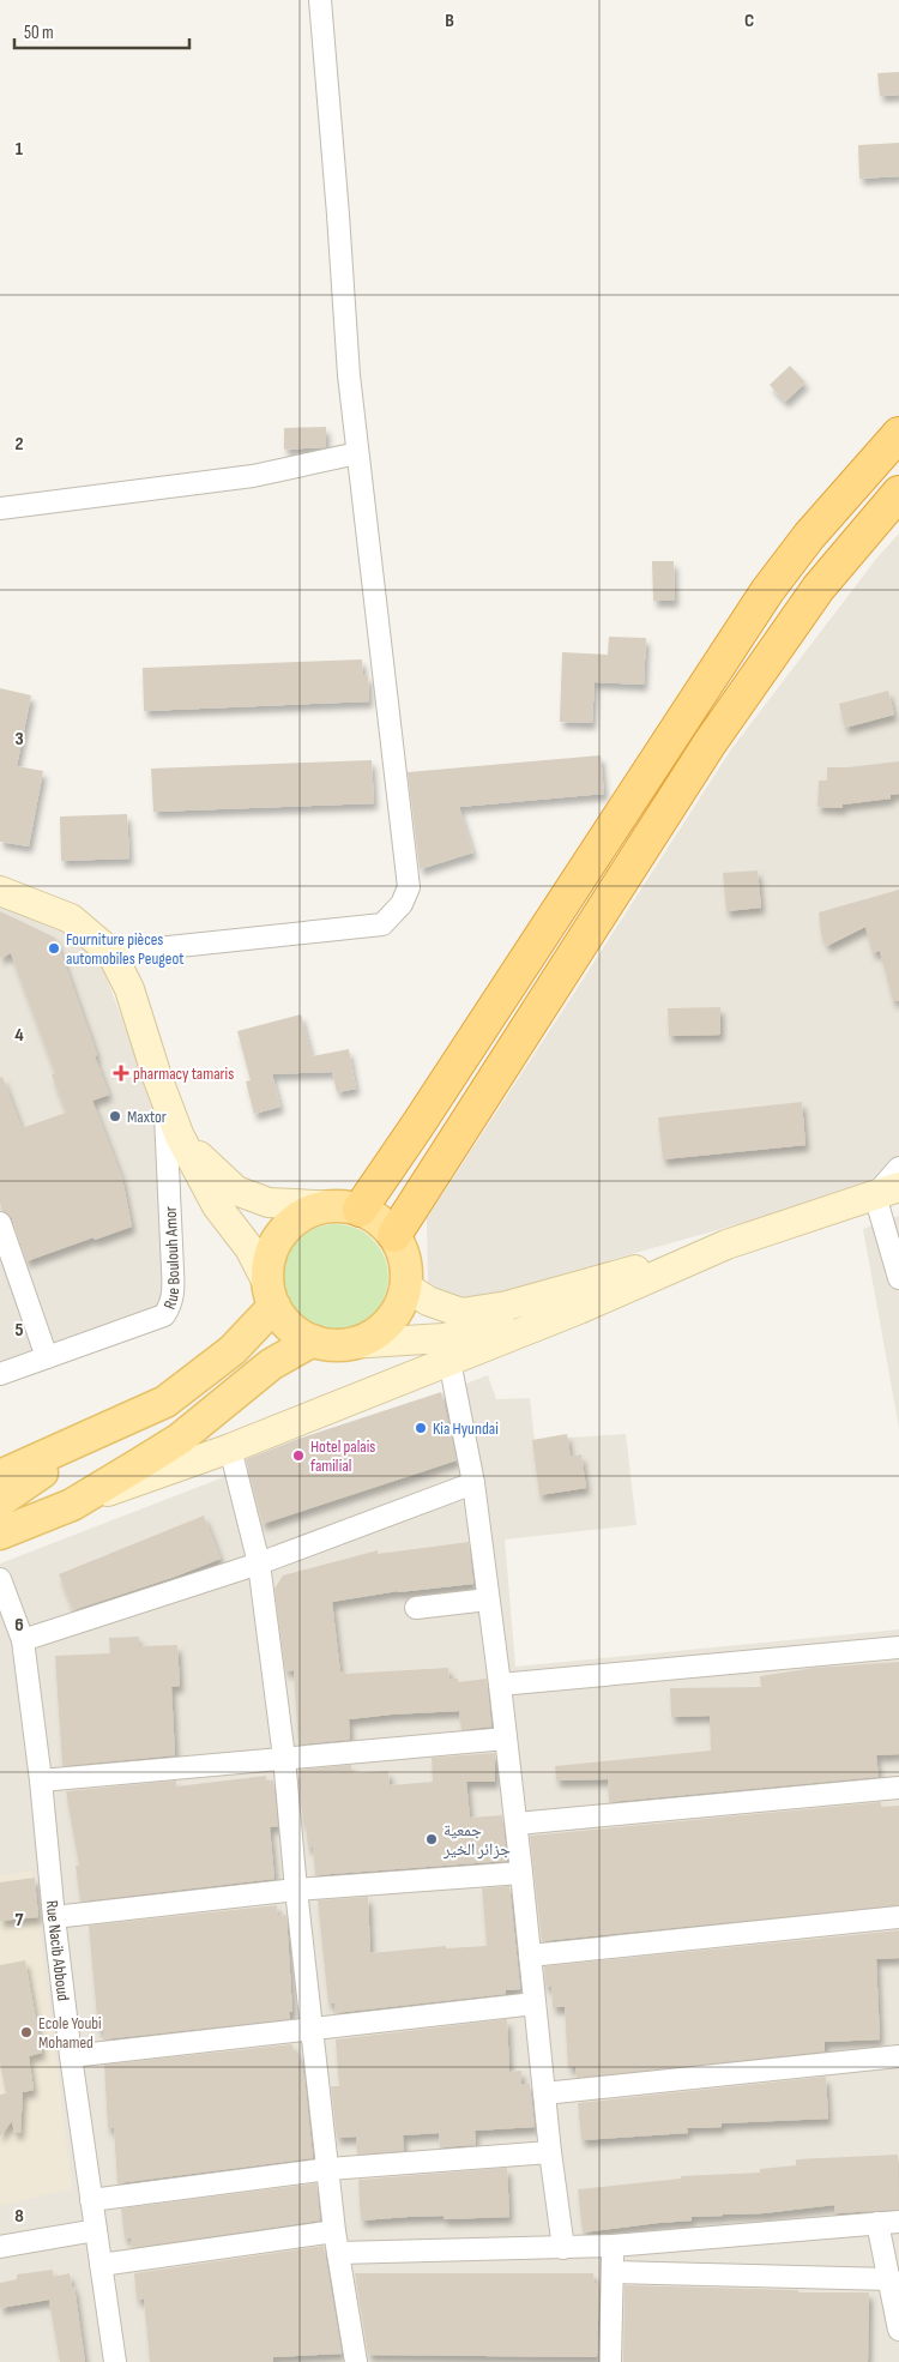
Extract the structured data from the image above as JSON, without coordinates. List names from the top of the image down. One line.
{"streets":{"street":["Rue Boulouh Amor","Rue Nacib Abboud"]},"places":{"other":["Fourniture pièces automobiles Peugeot","Maxtor","Kia Hyundai","Hotel palais familial","جمعية جزائر الخير","Ecole Youbi Mohamed"],"health":["pharmacy tamaris"]},"scale_bar":"50 m","grid":{"columns":["B","C"],"rows":["1","2","3","4","5","6","7","8"]}}
